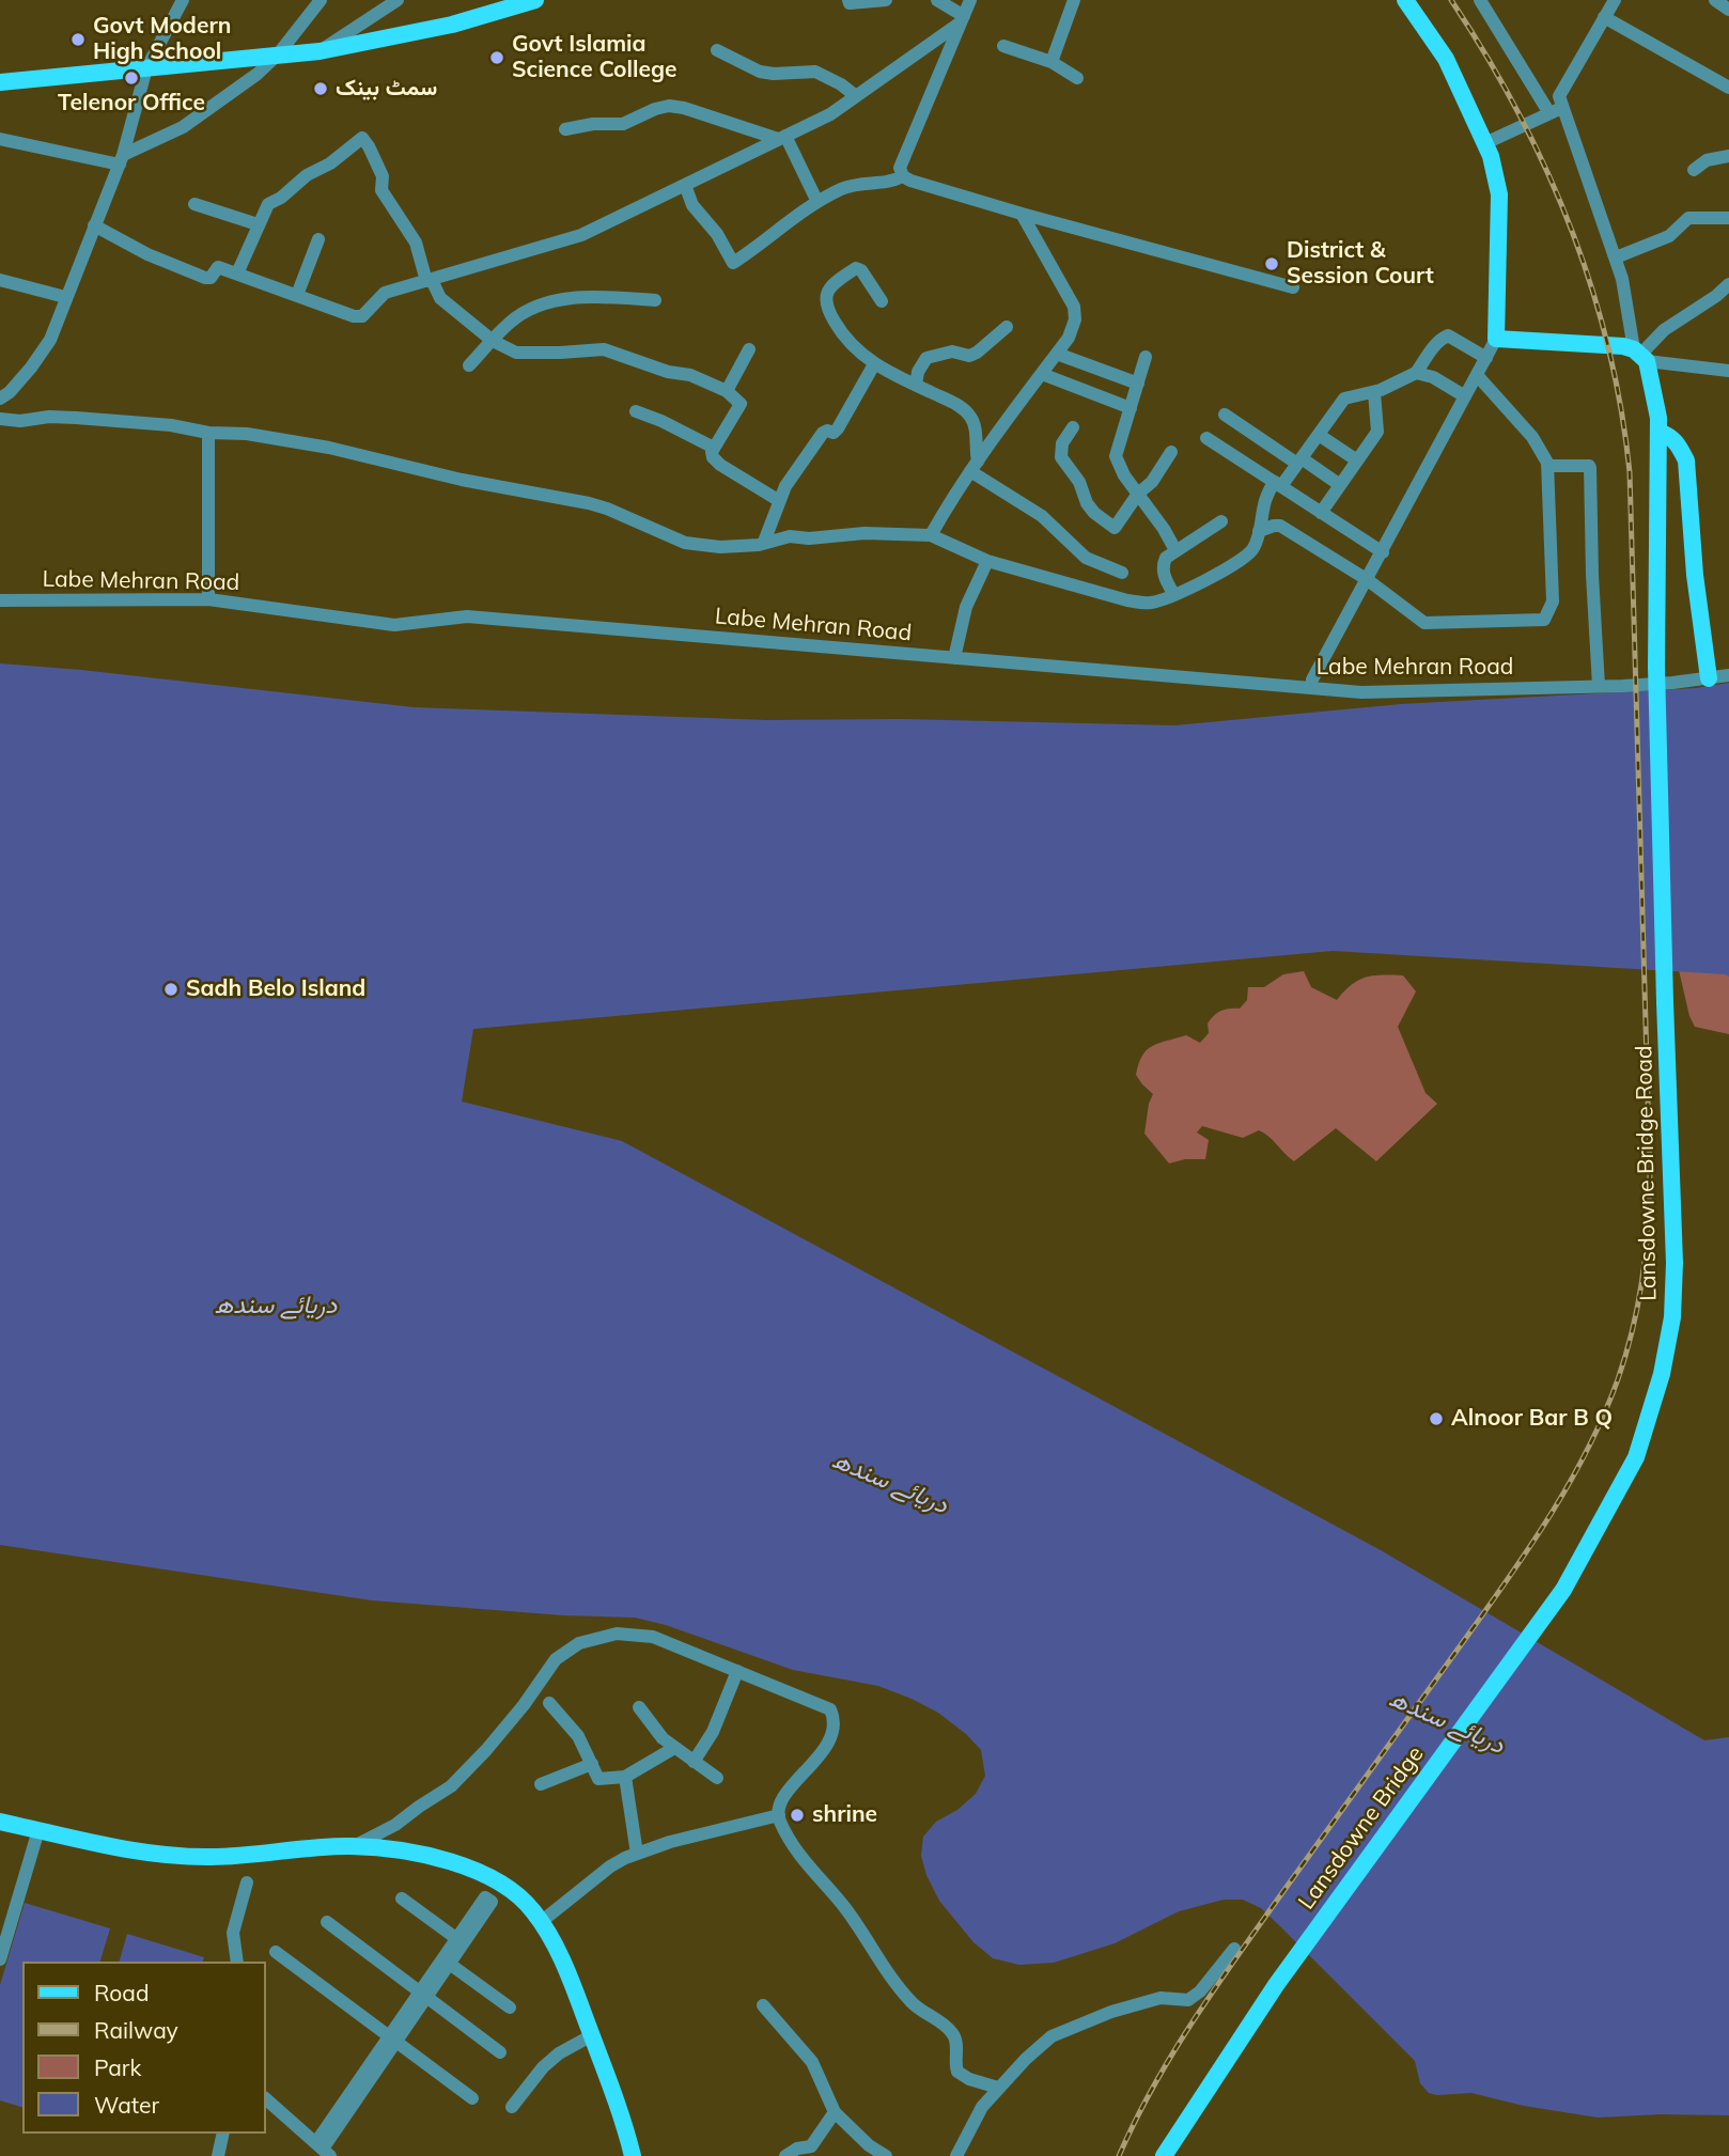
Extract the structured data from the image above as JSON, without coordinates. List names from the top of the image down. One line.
{"streets":{"main road":["Lansdowne Bridge Road","Lansdowne Bridge"],"street":["Labe Mehran Road"]},"crossings":[["Lansdowne Bridge Road","Lansdowne Bridge"]],"water":["دریائے سندھ"],"places":["Govt Modern High School","Govt Islamia Science College","Telenor Office","سمٹ بینک","District & Session Court","Sadh Belo Island","Alnoor Bar B Q","shrine"],"legend":["Road","Railway","Park","Water"]}
